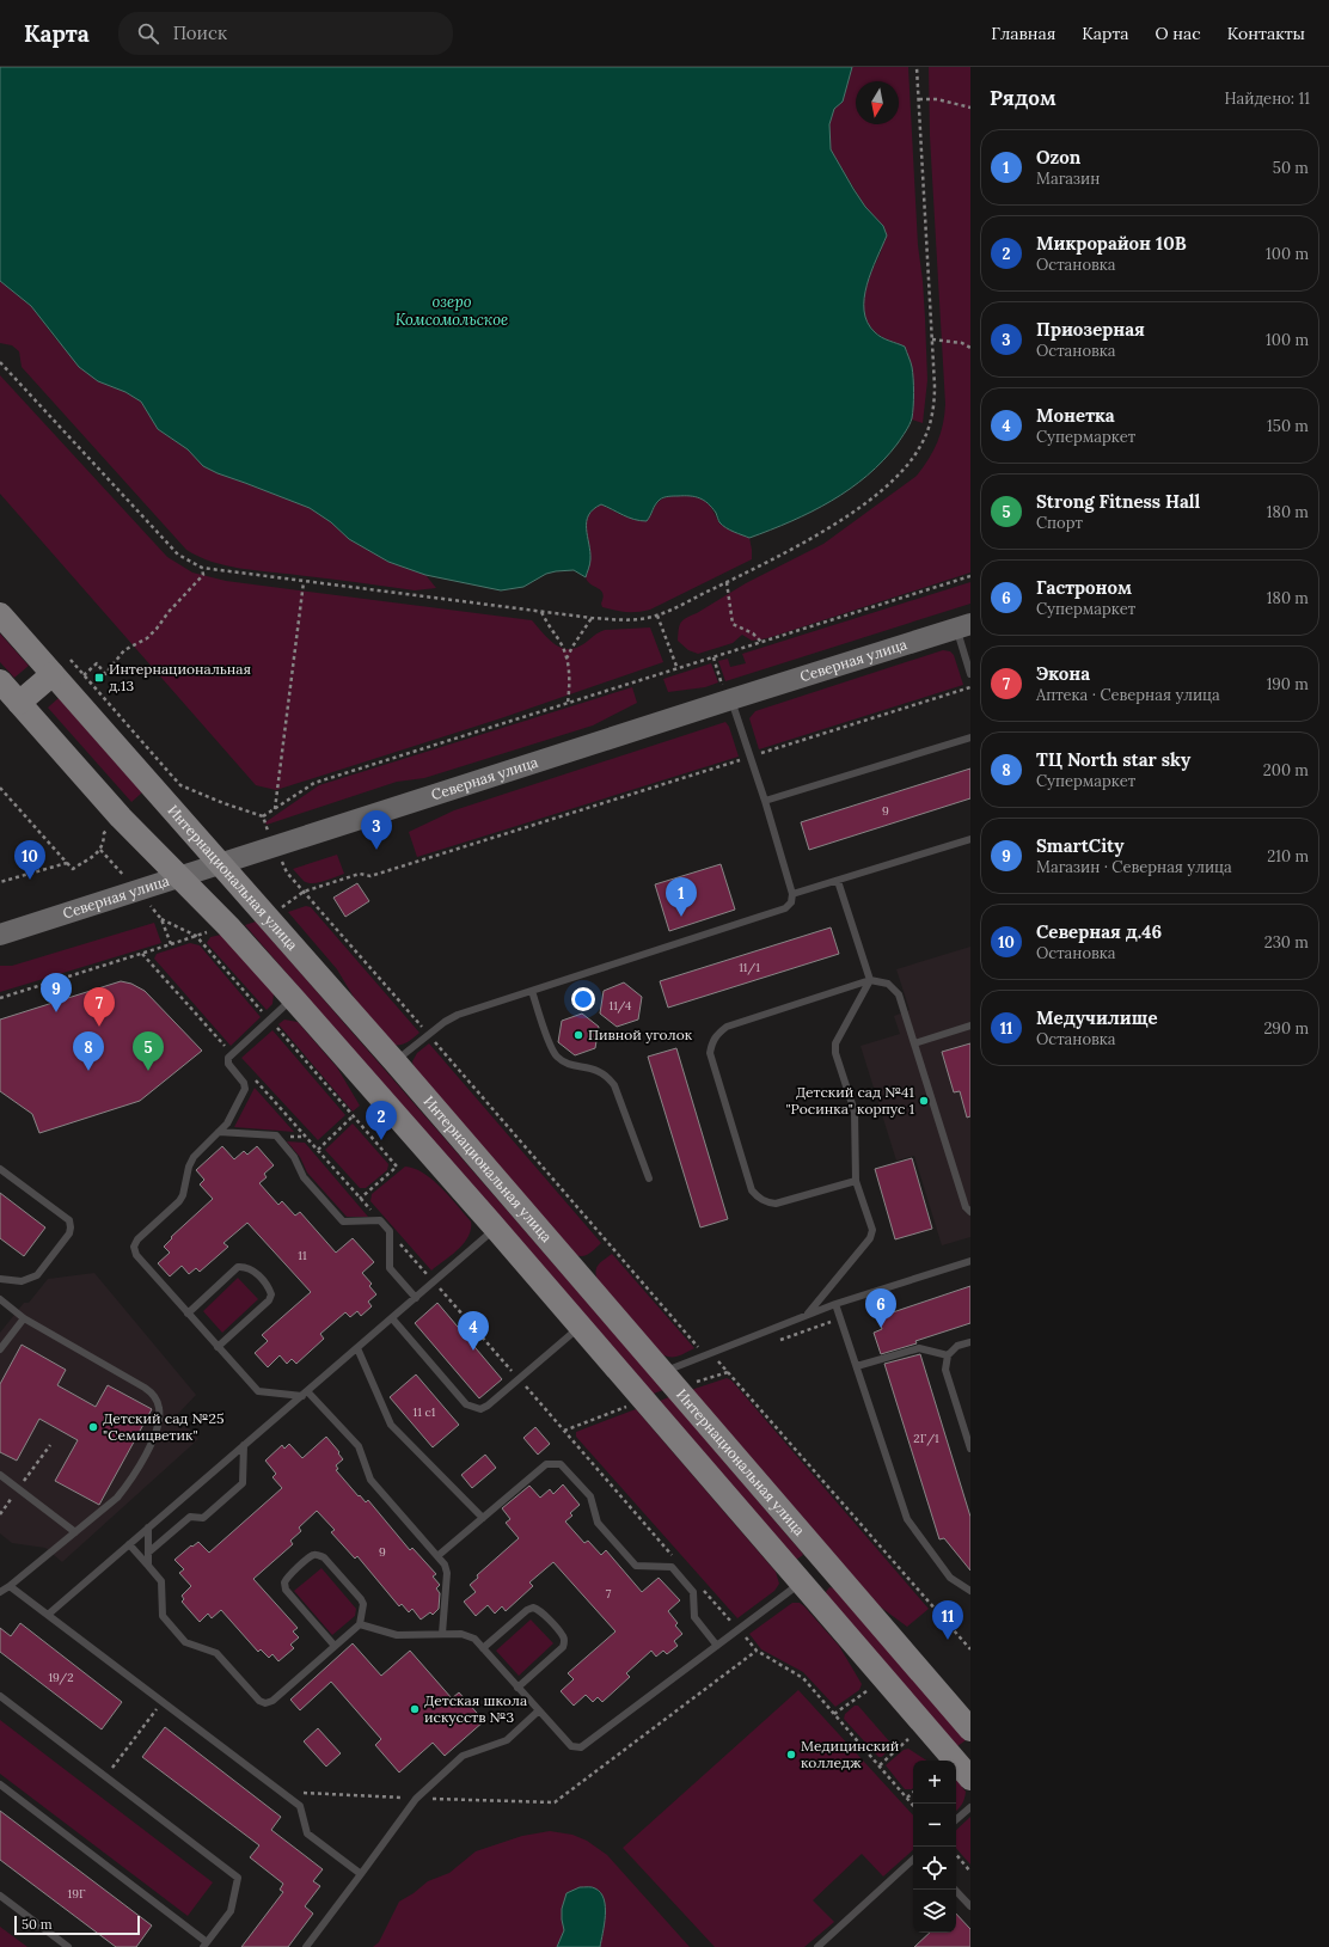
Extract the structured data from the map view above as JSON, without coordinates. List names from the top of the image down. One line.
{"streets":{"main road":["Северная улица","Интернациональная улица"]},"crossings":[["Северная улица","Интернациональная улица"]],"water":["озеро Комсомольское"],"places":{"transit":["Интернациональная д.13"],"other":["Пивной уголок","Детский сад №41 \"Росинка\" корпус 1","Детский сад №25 \"Семицветик\"","Детская школа искусств №3","Медицинский колледж"]},"house_numbers":["9","11/1","11/4","11","11 с1","2Г/1","9","7","19/2","19Г"],"scale_bar":"50 m","north":"bottom","page":{"header":"Карта","search":"Поиск","nav":["Главная","Карта","О нас","Контакты"],"heading":["Рядом","Найдено: 11"],"list":[{"mark":"1","name":"Ozon","note":"Магазин","value":"50 m"},{"mark":"2","name":"Микрорайон 10В","note":"Остановка","value":"100 m"},{"mark":"3","name":"Приозерная","note":"Остановка","value":"100 m"},{"mark":"4","name":"Монетка","note":"Супермаркет","value":"150 m"},{"mark":"5","name":"Strong Fitness Hall","note":"Спорт","value":"180 m"},{"mark":"6","name":"Гастроном","note":"Супермаркет","value":"180 m"},{"mark":"7","name":"Экона","note":"Аптека · Северная улица","value":"190 m"},{"mark":"8","name":"ТЦ North star sky","note":"Супермаркет","value":"200 m"},{"mark":"9","name":"SmartCity","note":"Магазин · Северная улица","value":"210 m"},{"mark":"10","name":"Северная д.46","note":"Остановка","value":"230 m"},{"mark":"11","name":"Медучилище","note":"Остановка","value":"290 m"}],"pins":["3","10","1","9","7","5","8","2","6","4","11"],"map_buttons":["+","−"],"scale":"50 m"}}
